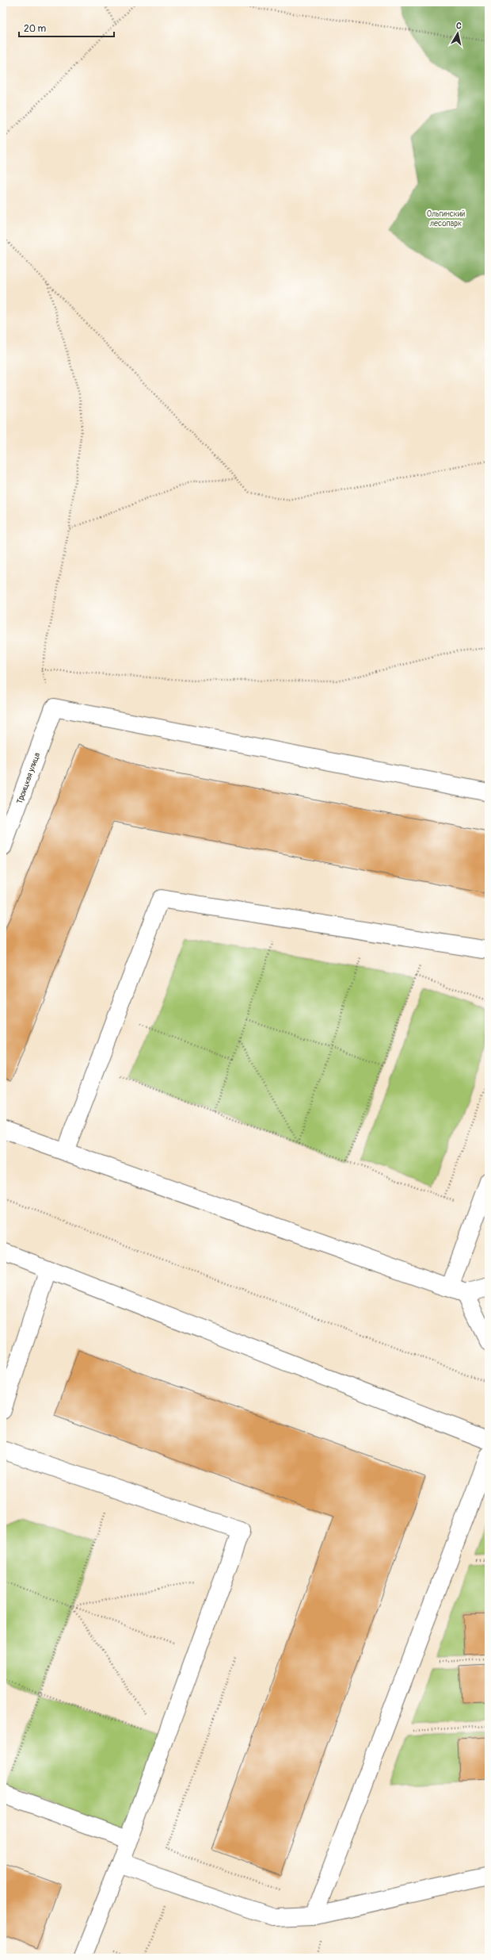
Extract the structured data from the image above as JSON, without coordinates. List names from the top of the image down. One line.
{"streets":{"street":["Троицкая улица"]},"parks":["Ольгинский лесопарк"],"scale_bar":"20 m","north":"top"}
